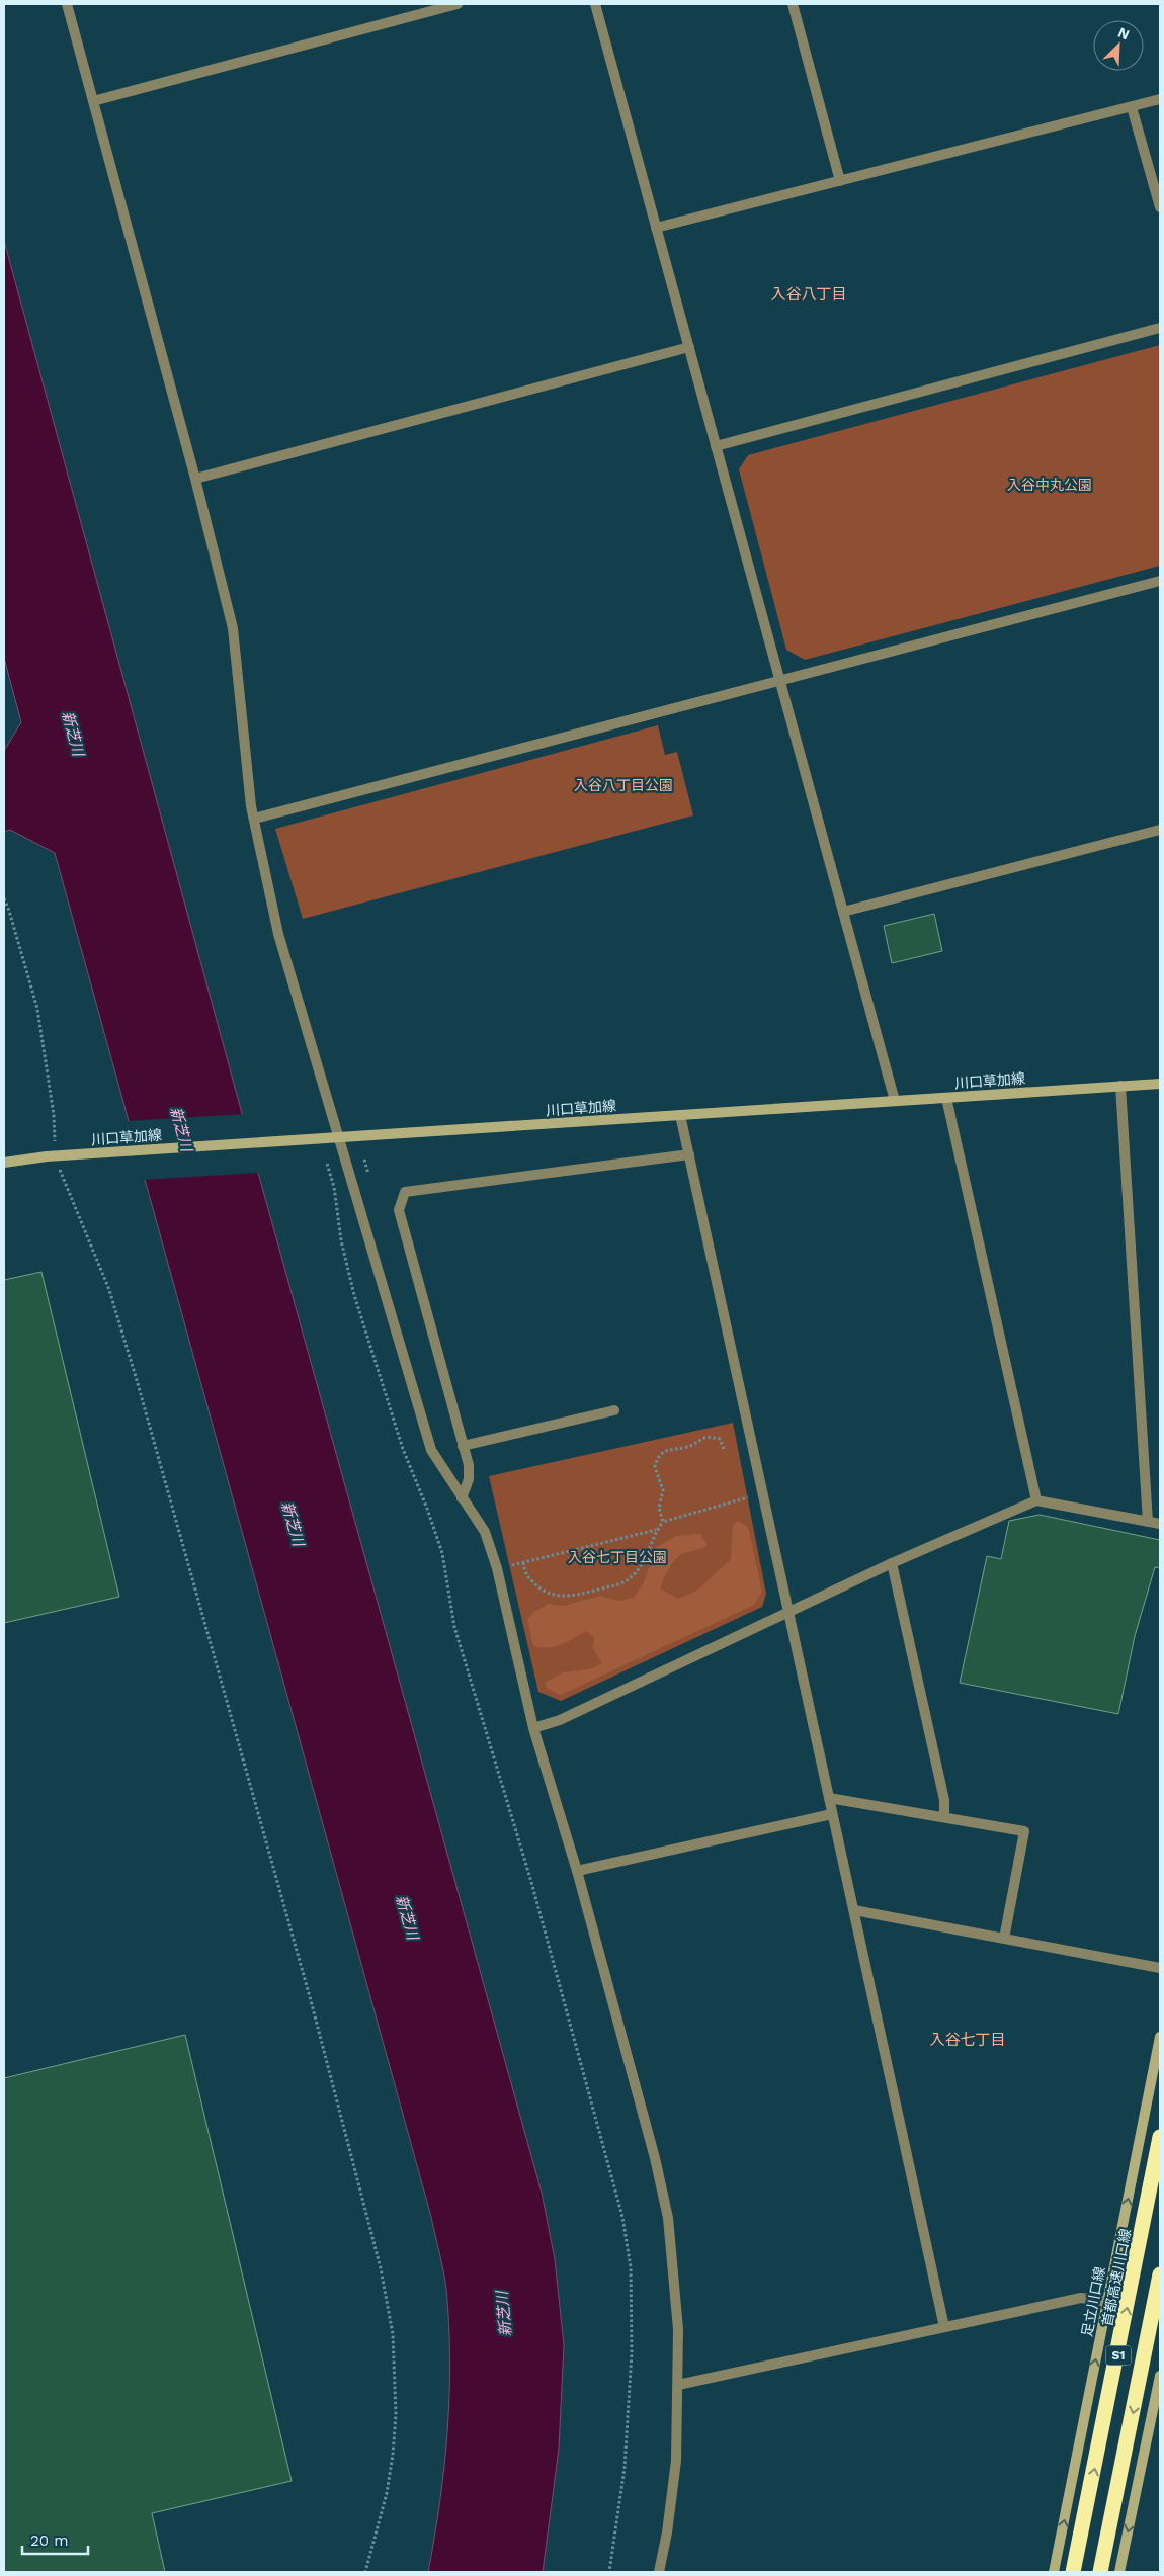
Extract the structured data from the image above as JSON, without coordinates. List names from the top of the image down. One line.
{"streets":{"highway":["首都高速川口線","S1"],"main road":["川口草加線","足立川口線"]},"districts":["入谷八丁目","入谷七丁目"],"water":["新芝川"],"parks":["入谷中丸公園","入谷八丁目公園","入谷七丁目公園"],"scale_bar":"20 m","north":"top right"}
